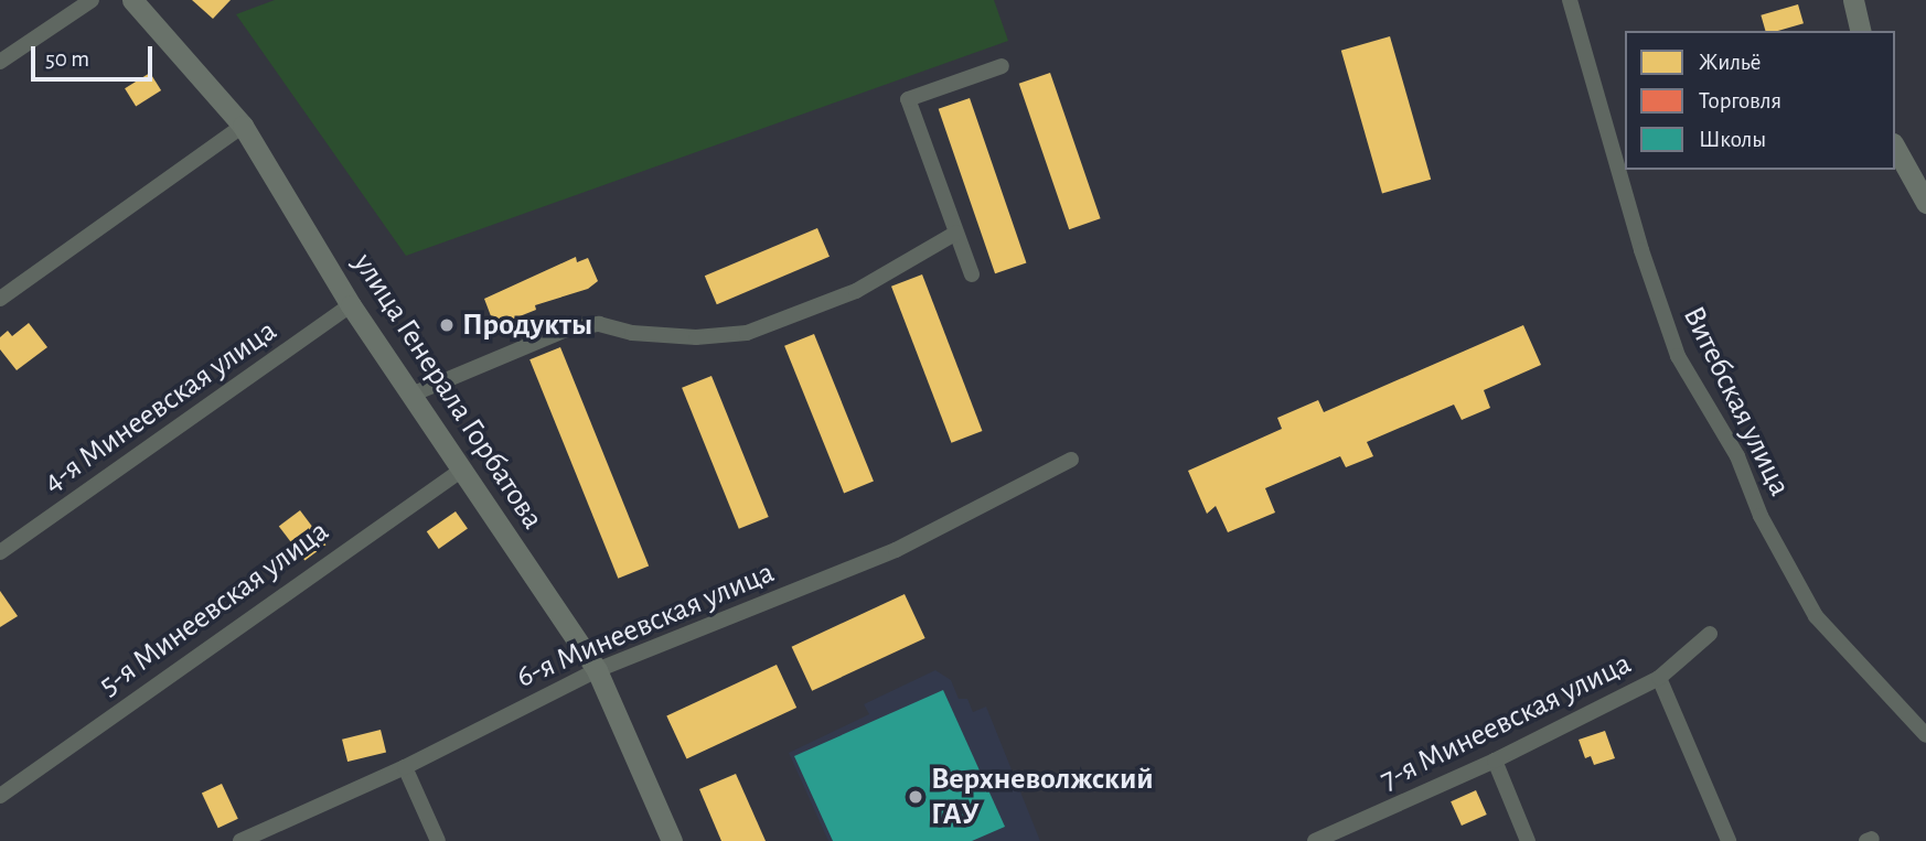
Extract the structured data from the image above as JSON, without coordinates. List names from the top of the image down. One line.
{"streets":{"street":["улица Генерала Горбатова","Витебская улица","4-я Минеевская улица","5-я Минеевская улица","6-я Минеевская улица","7-я Минеевская улица"]},"crossings":[["улица Генерала Горбатова","4-я Минеевская улица"],["улица Генерала Горбатова","5-я Минеевская улица"],["улица Генерала Горбатова","6-я Минеевская улица"]],"places":["Продукты","Верхневолжский ГАУ"],"legend":["Жильё","Торговля","Школы"],"scale_bar":"50 m"}
